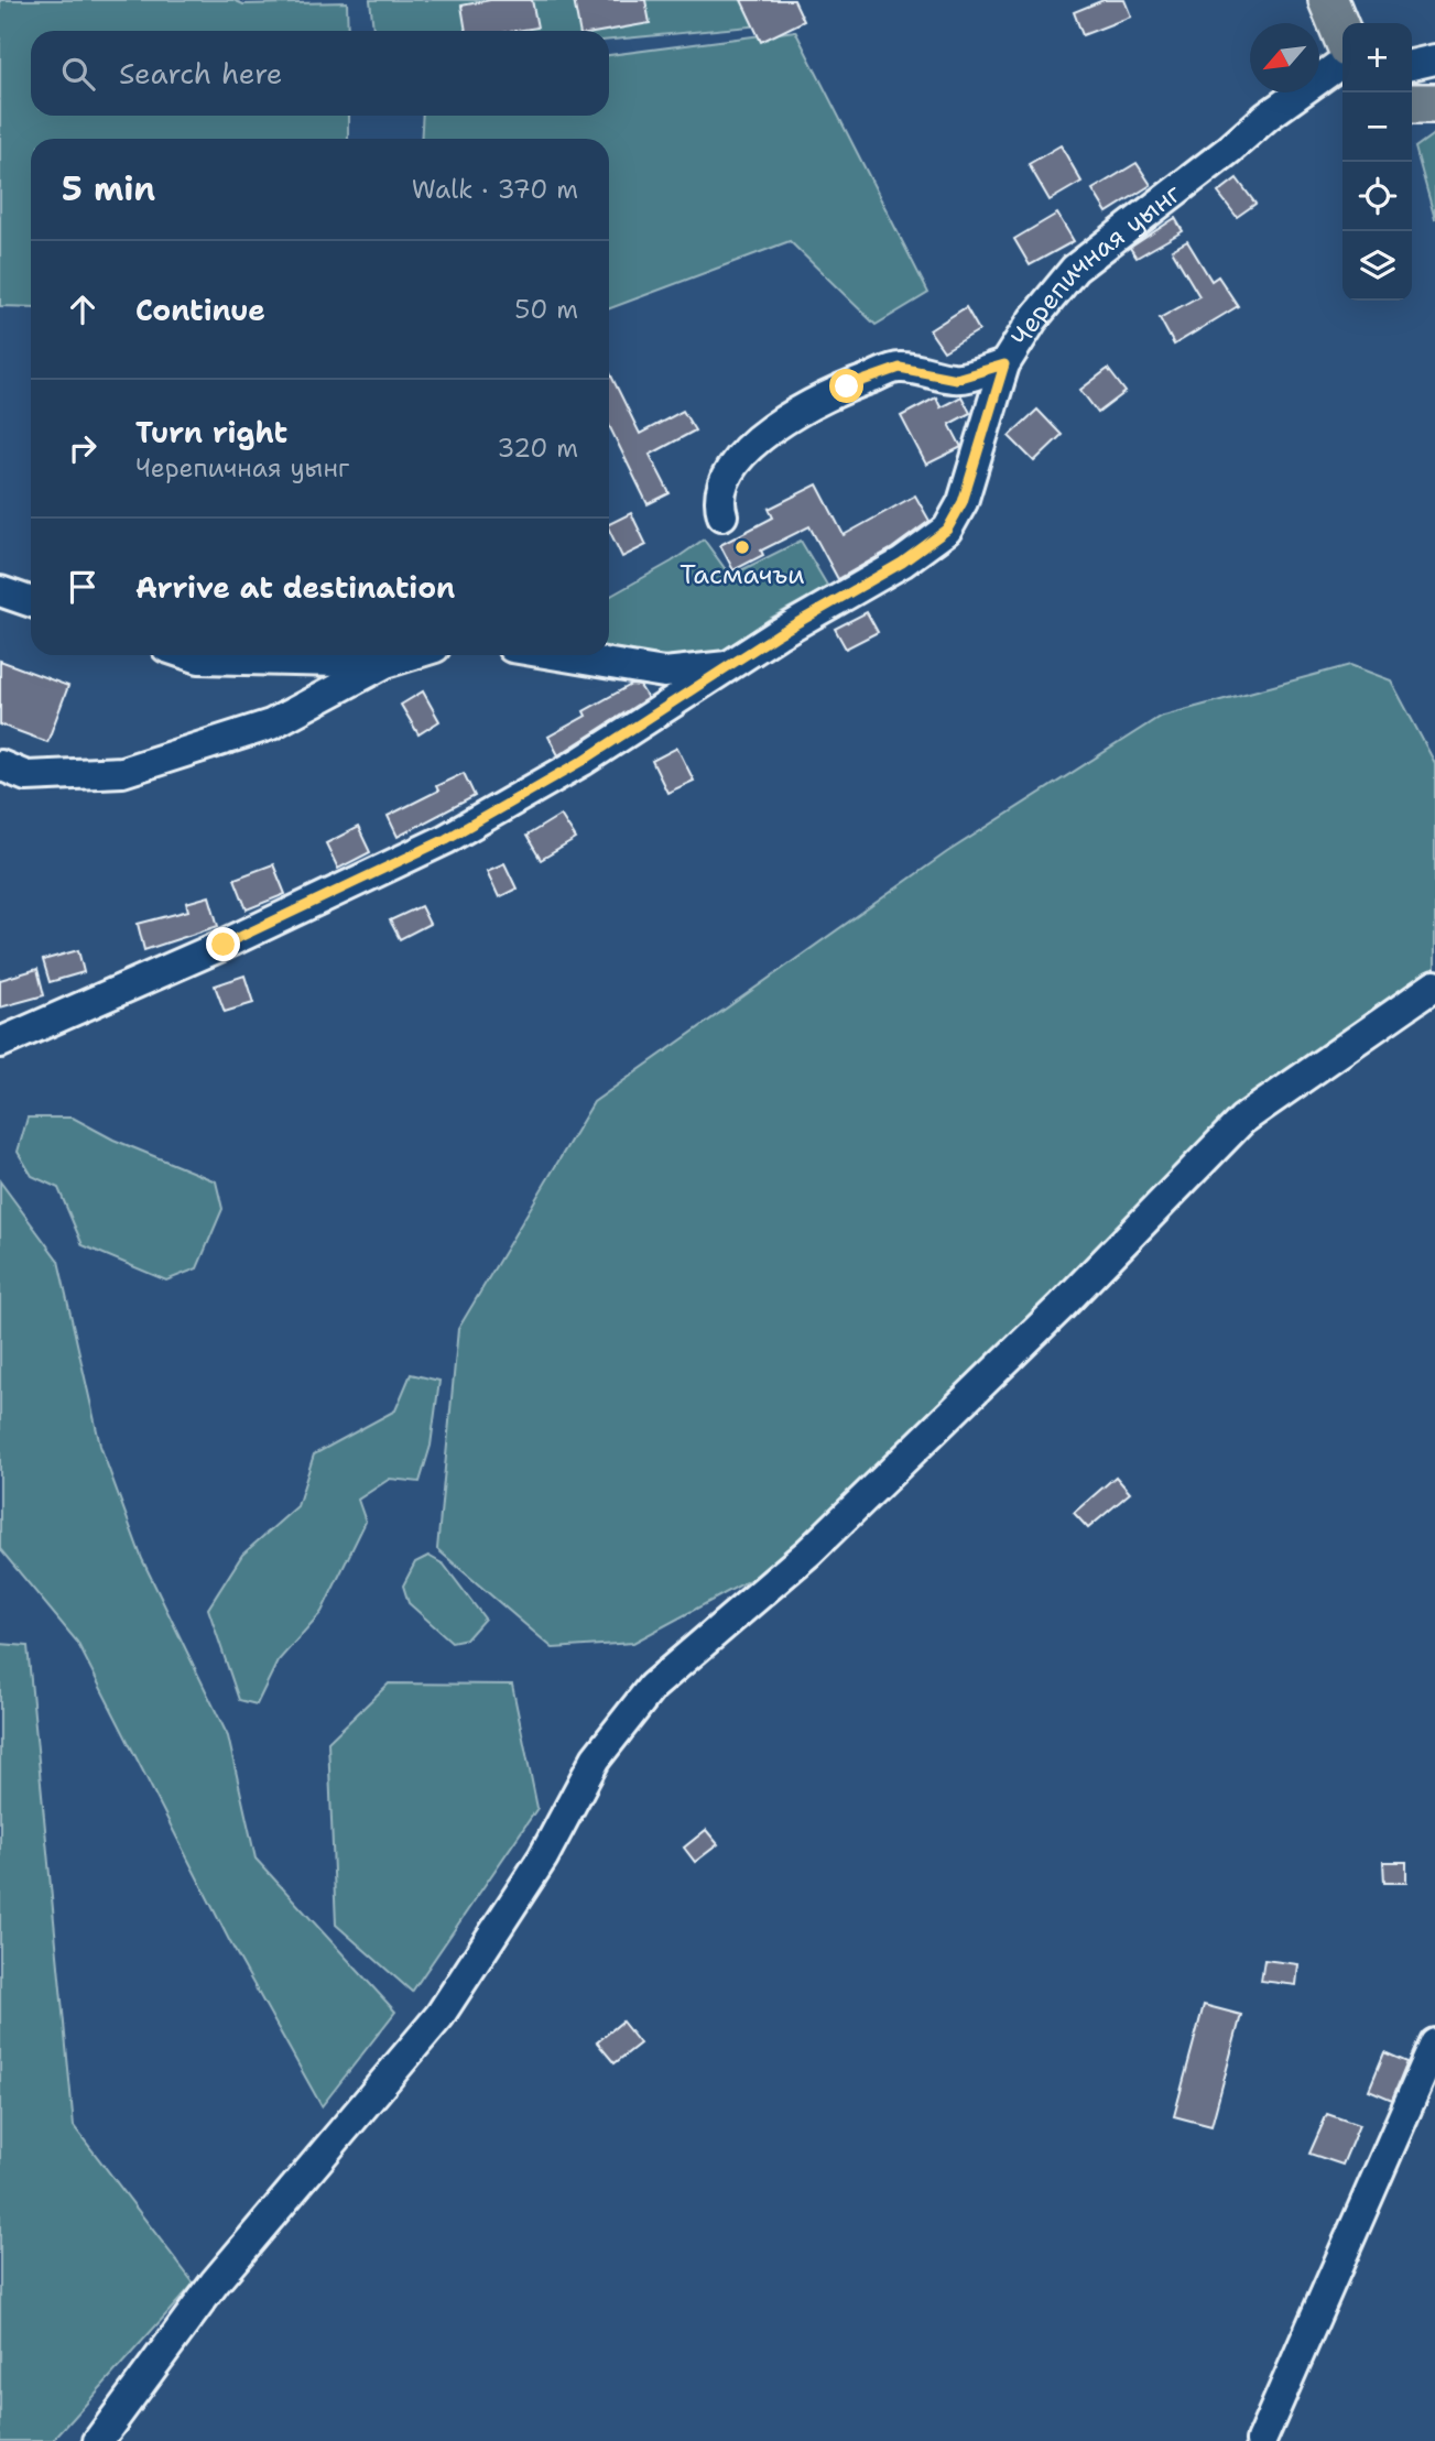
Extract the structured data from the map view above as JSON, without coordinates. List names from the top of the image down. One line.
{"streets":{"street":["Черепичная уынг"]},"places":["Тасмачъи"],"north":"bottom left","page":{"map_buttons":["+","−"],"search":"Search here","heading":["5 min","Walk · 370 m"],"list":[["Continue","50 m"],["Turn right","Черепичная уынг","320 m"],"Arrive at destination"]}}
